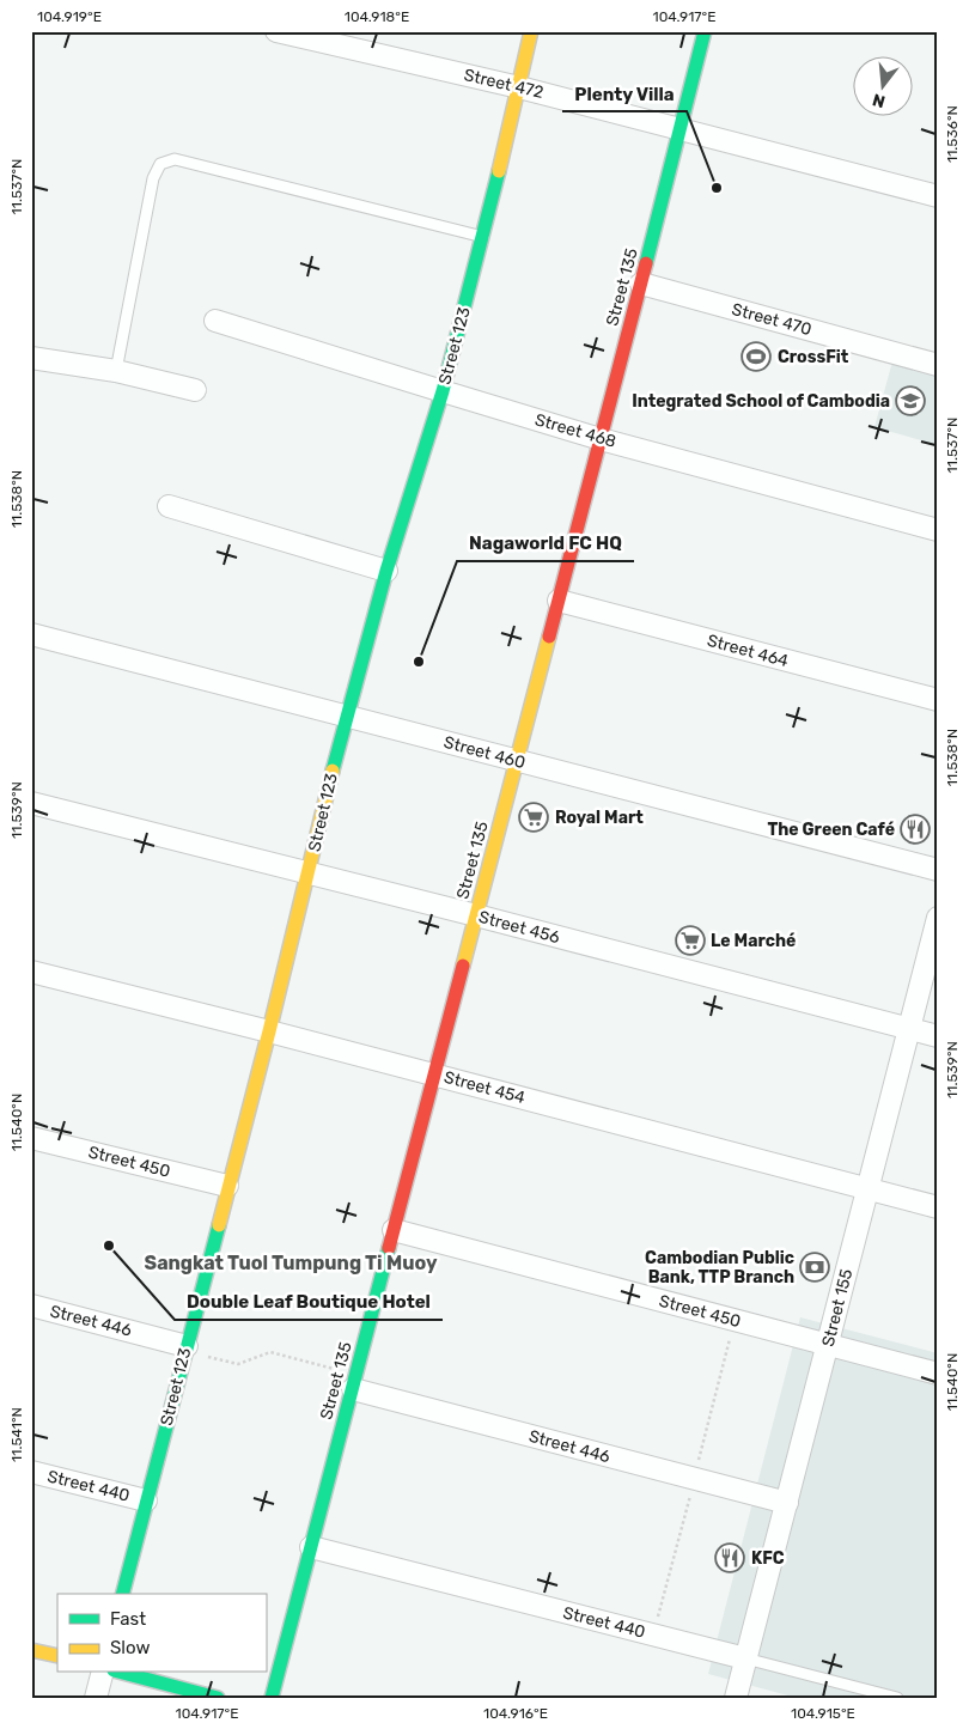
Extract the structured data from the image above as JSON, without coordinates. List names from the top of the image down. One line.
{"streets":{"street":["Street 472","Street 135","Street 470","Street 123","Street 468","Street 464","Street 460","Street 456","Street 454","Street 450","Street 155","Street 446","Street 440"]},"crossings":[["Street 472","Street 135"],["Street 472","Street 123"],["Street 135","Street 470"],["Street 135","Street 468"],["Street 135","Street 464"],["Street 135","Street 460"],["Street 135","Street 456"],["Street 135","Street 454"],["Street 135","Street 450"],["Street 135","Street 446"],["Street 135","Street 440"],["Street 123","Street 468"],["Street 123","Street 460"],["Street 123","Street 456"],["Street 123","Street 454"],["Street 123","Street 450"],["Street 123","Street 446"],["Street 123","Street 440"],["Street 456","Street 155"],["Street 454","Street 155"],["Street 450","Street 155"],["Street 155","Street 446"],["Street 155","Street 440"]],"districts":["Sangkat Tuol Tumpung Ti Muoy"],"places":{"other":["Plenty Villa","Nagaworld FC HQ","Double Leaf Boutique Hotel"],"sports":["CrossFit"],"school or university":["Integrated School of Cambodia"],"supermarket":["Royal Mart","Le Marché"],"restaurant":["The Green Café","KFC"],"bank":["Cambodian Public Bank, TTP Branch"]},"legend":["Fast","Slow"],"north":"bottom","coordinates":["104.919°E","104.918°E","104.917°E","11.536°N","11.537°N","11.538°N","11.539°N","11.540°N","11.541°N","104.916°E","104.915°E"]}
